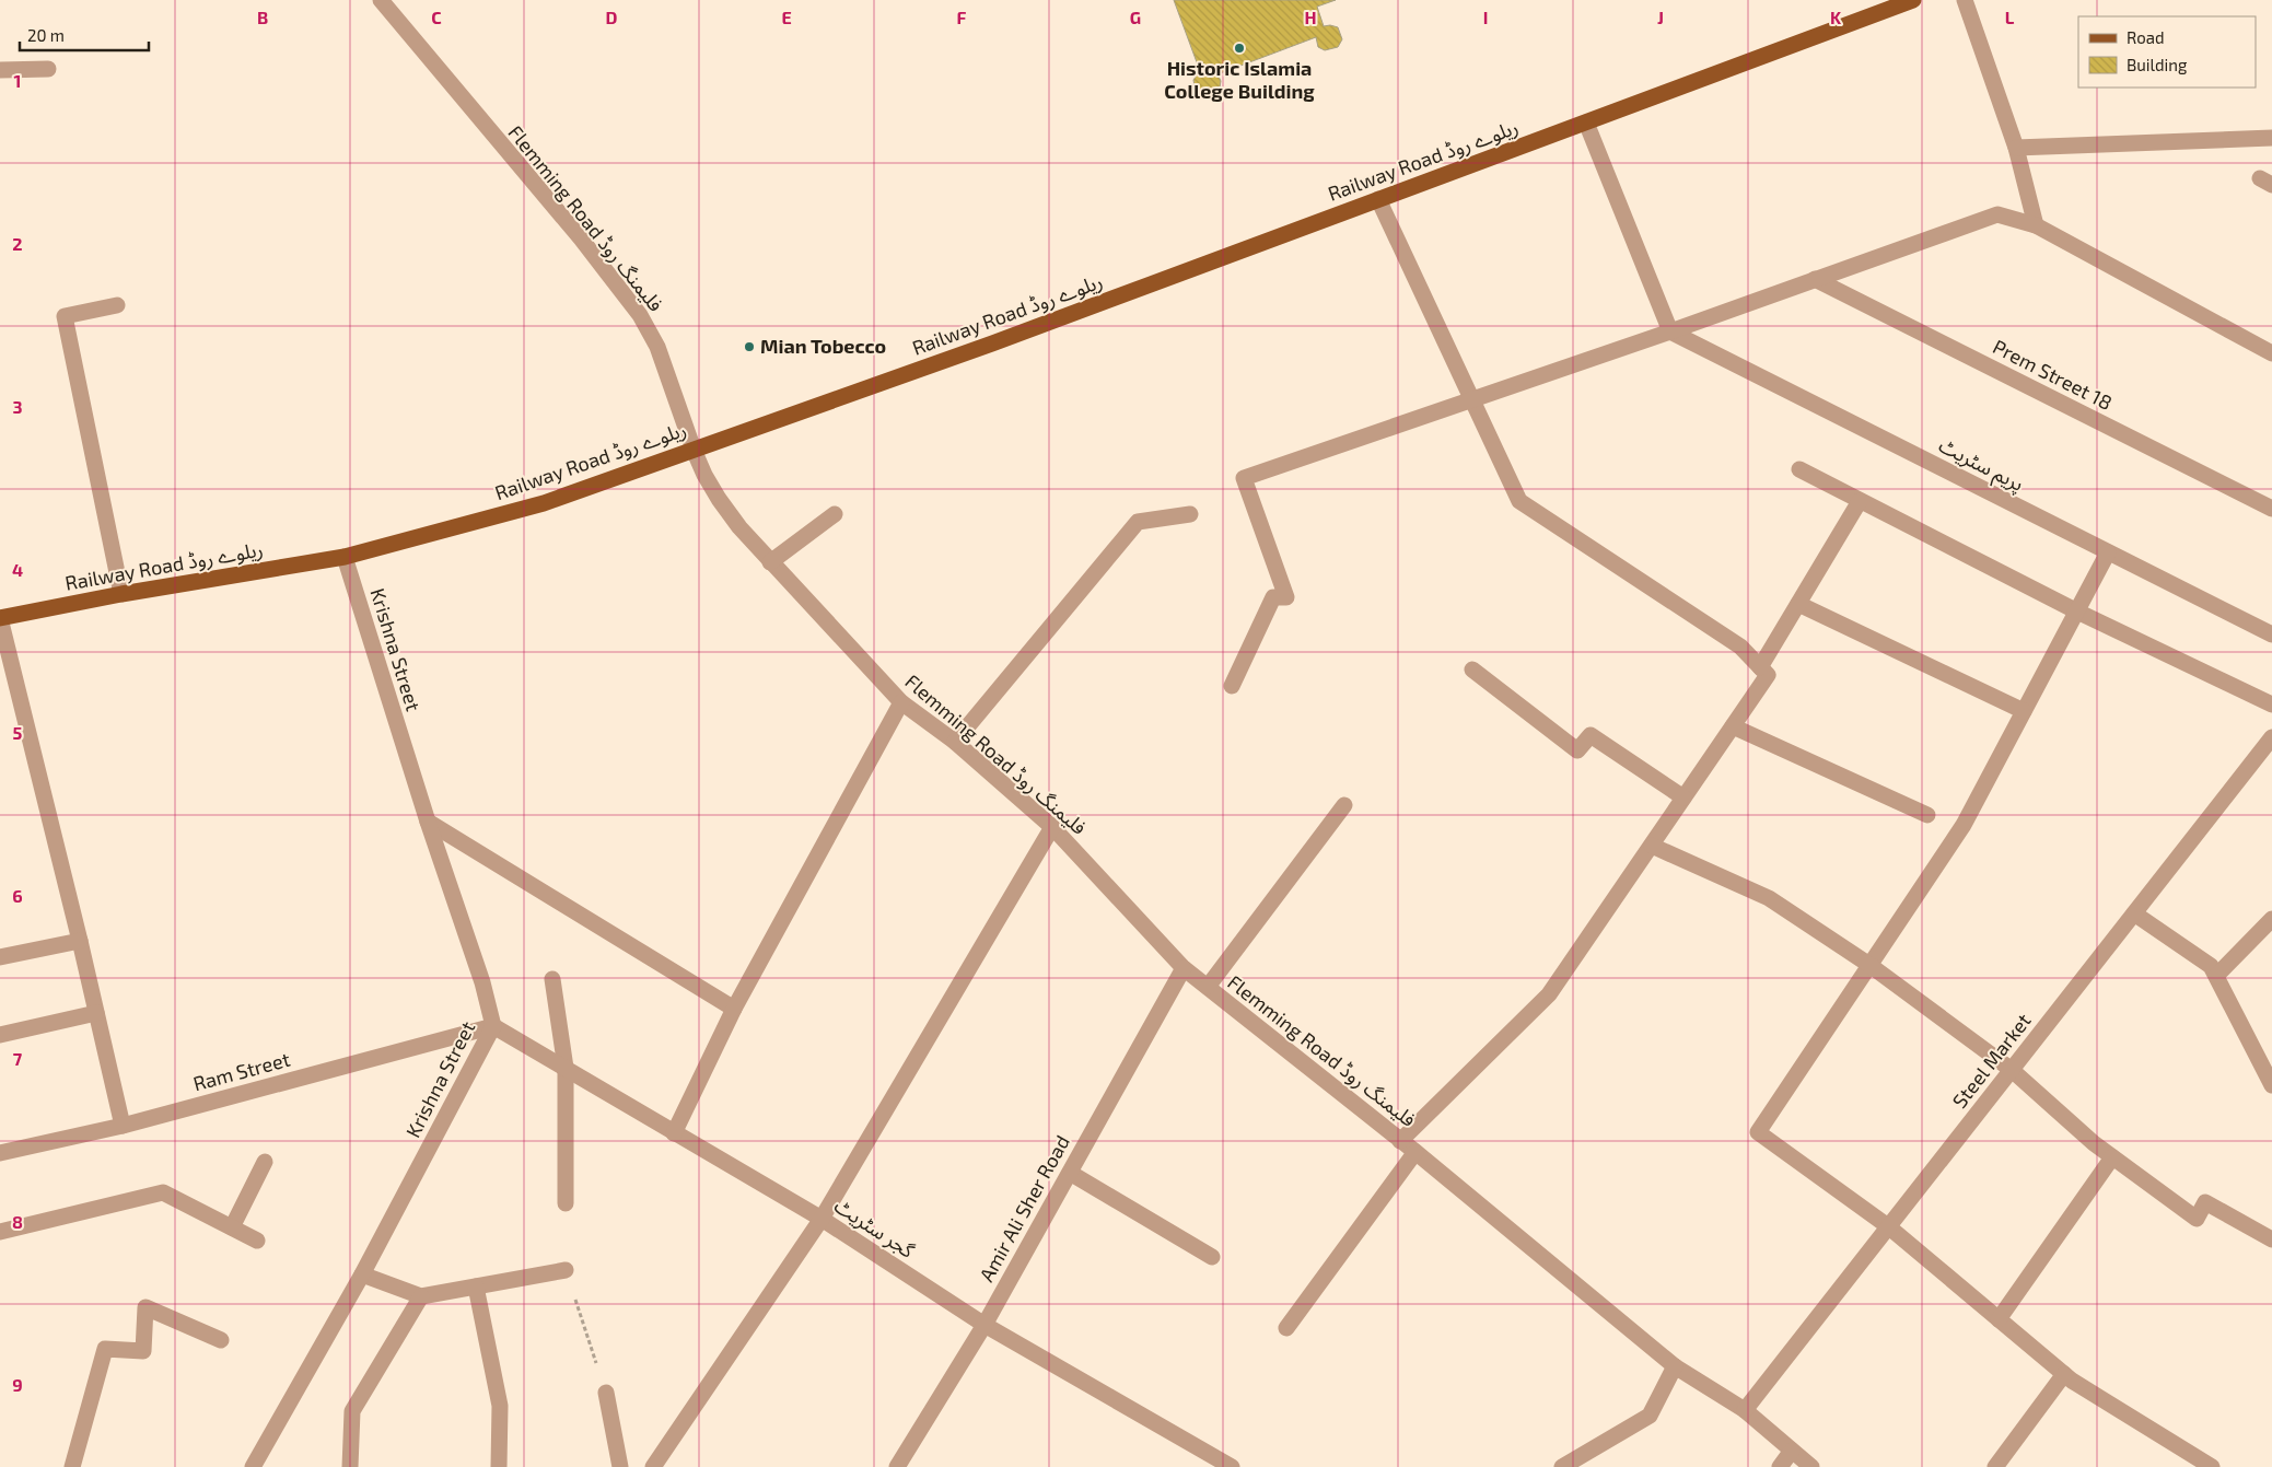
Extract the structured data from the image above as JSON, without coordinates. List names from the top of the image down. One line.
{"streets":{"main road":["Railway Road ریلوے روڈ"],"street":["Flemming Road فلیمنگ روڈ","Prem Street 18","پریم سٹریٹ","Krishna Street","Steel Market","Ram Street","Amir Ali Sher Road","گجر سٹریٹ"]},"crossings":[["Railway Road ریلوے روڈ","Flemming Road فلیمنگ روڈ"],["Railway Road ریلوے روڈ","Krishna Street"],["Flemming Road فلیمنگ روڈ","Steel Market"],["Flemming Road فلیمنگ روڈ","Amir Ali Sher Road"],["Krishna Street","Ram Street"],["Krishna Street","گجر سٹریٹ"],["Ram Street","گجر سٹریٹ"],["Amir Ali Sher Road","گجر سٹریٹ"]],"places":["Historic Islamia College Building","Mian Tobecco"],"legend":["Road","Building"],"scale_bar":"20 m","grid":{"columns":["B","C","D","E","F","G","H","I","J","K","L"],"rows":["1","2","3","4","5","6","7","8","9"]}}
